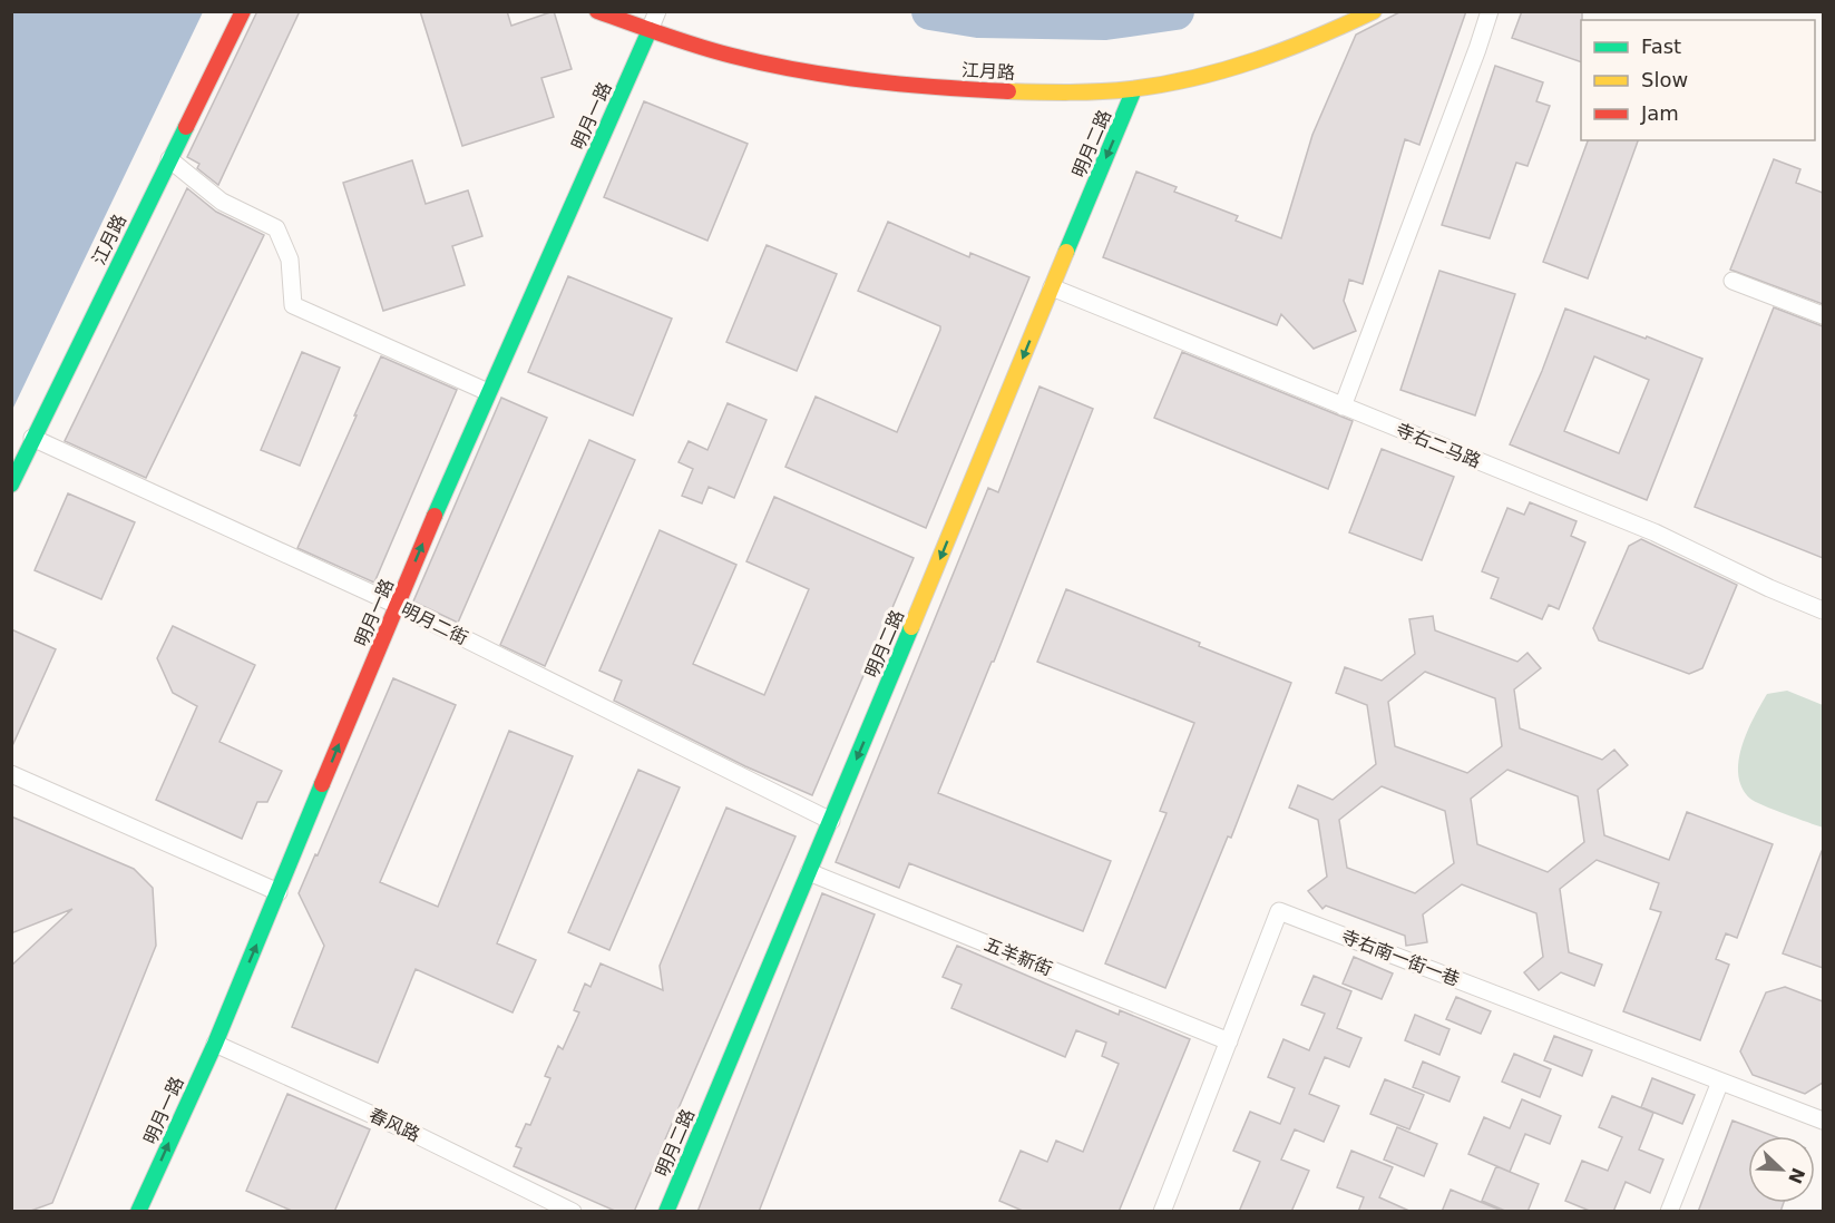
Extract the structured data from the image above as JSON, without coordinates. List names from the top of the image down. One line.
{"streets":{"street":["江月路","明月一路","明月二路","寺右二马路","明月二街","五羊新街","寺右南一街一巷","春风路"]},"crossings":[["江月路","明月一路"],["江月路","明月二路"],["江月路","明月二街"],["明月一路","明月二街"],["明月一路","春风路"],["明月二路","寺右二马路"],["明月二路","明月二街"],["明月二路","五羊新街"],["五羊新街","寺右南一街一巷"]],"one_way":["明月一路","明月二路"],"legend":["Fast","Slow","Jam"],"north":"bottom right"}
